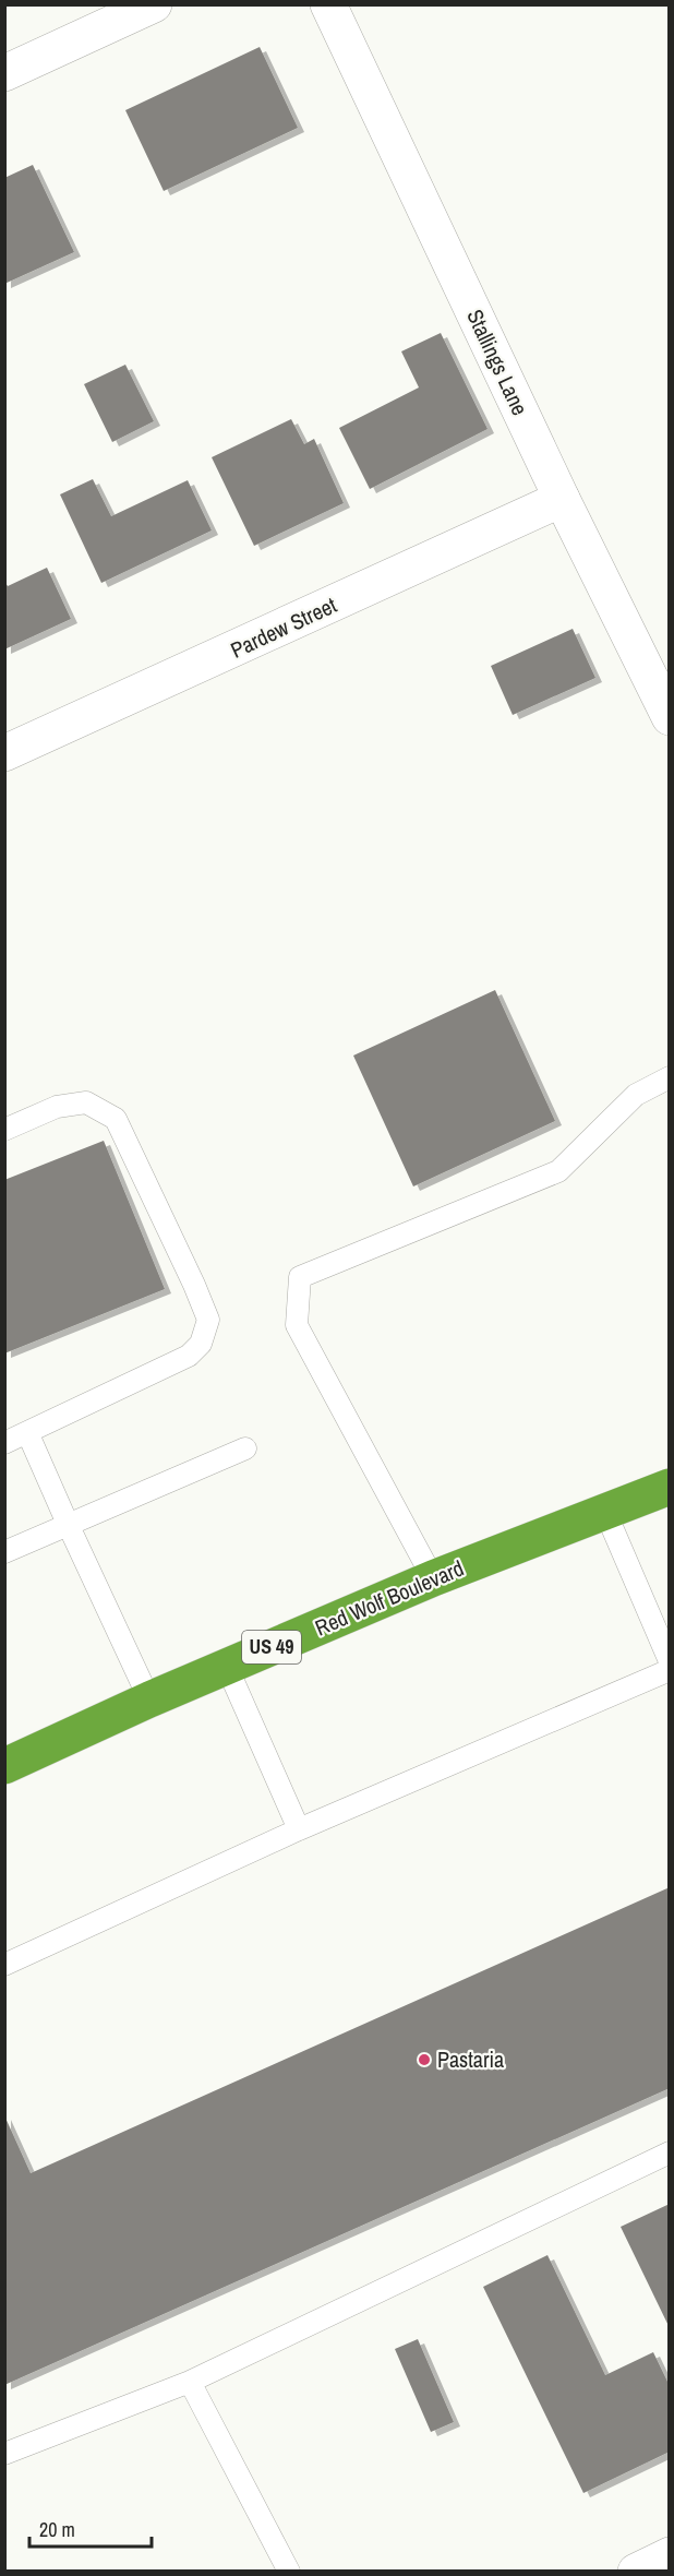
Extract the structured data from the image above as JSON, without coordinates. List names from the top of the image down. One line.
{"streets":{"highway":["Red Wolf Boulevard","US 49"],"street":["Stallings Lane","Pardew Street"]},"crossings":[["Stallings Lane","Pardew Street"]],"places":["Pastaria"],"scale_bar":"20 m"}
